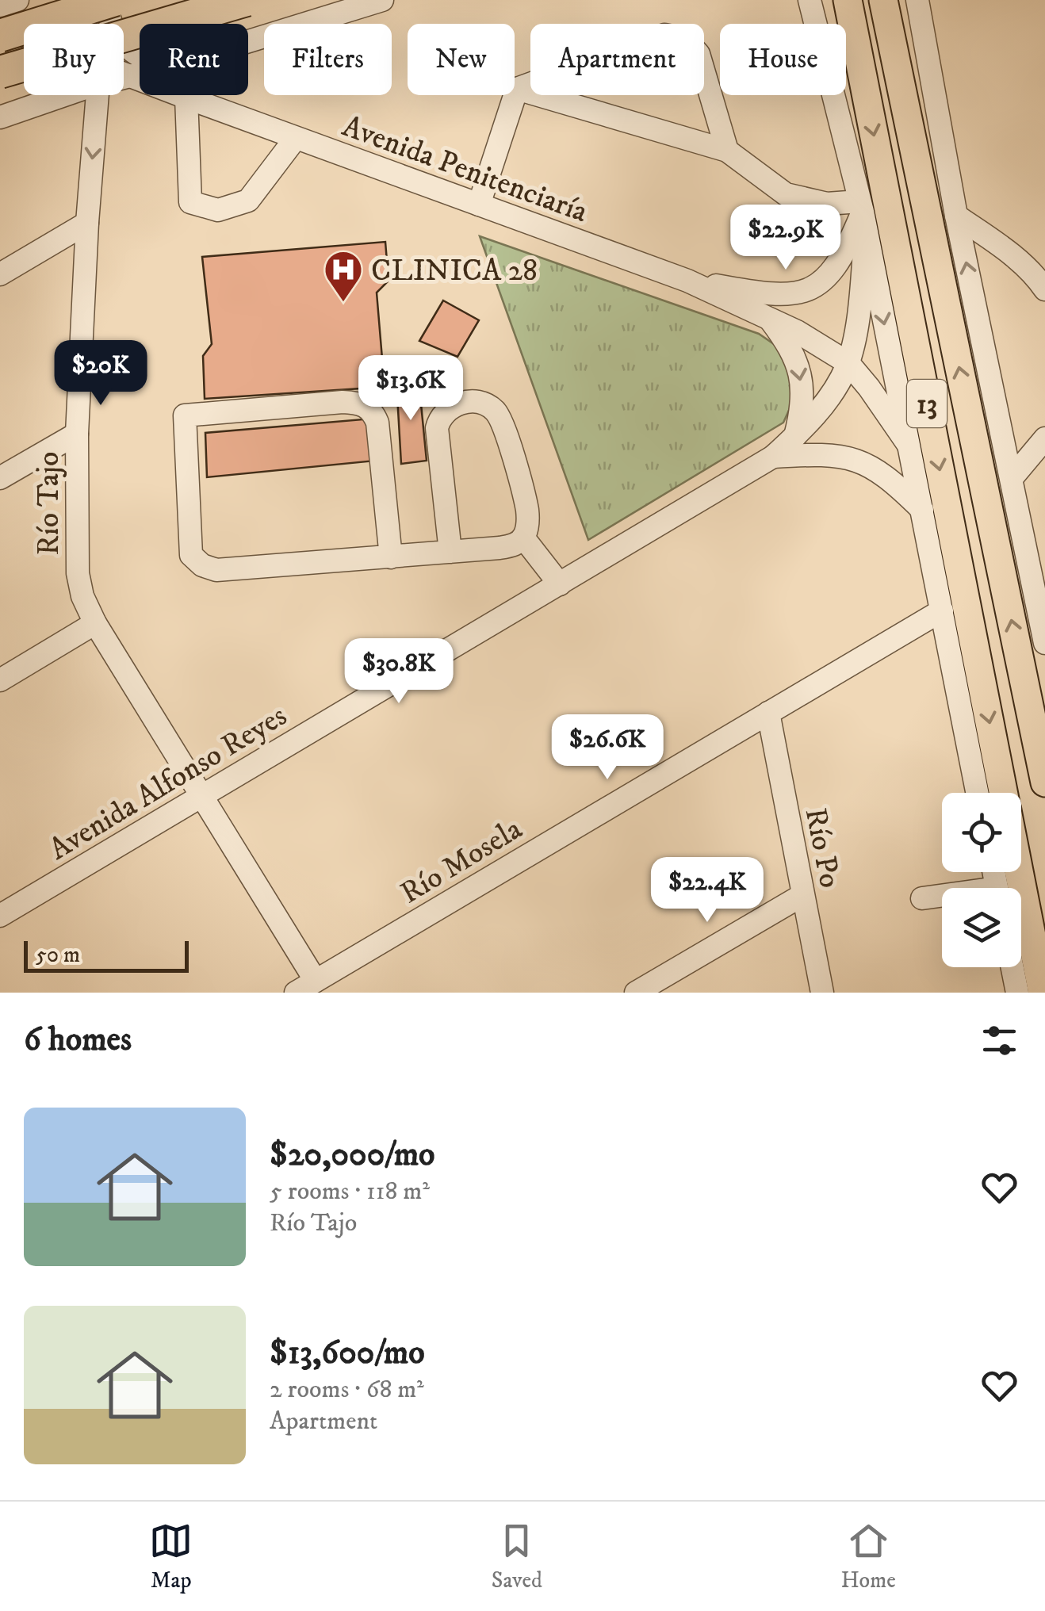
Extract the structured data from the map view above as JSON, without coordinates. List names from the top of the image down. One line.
{"streets":{"main road":["13"],"street":["Avenida Penitenciaría","Río Tajo","Avenida Alfonso Reyes","Río Po","Río Mosela"]},"crossings":[["Avenida Penitenciaría","Avenida Alfonso Reyes"],["Río Tajo","Avenida Alfonso Reyes"],["Río Tajo","Río Mosela"],["Río Po","Río Mosela"]],"places":{"hospital":["CLINICA 28"]},"scale_bar":"50 m","page":{"chip":["Buy","Rent","Filters","New","Apartment","House"],"price":["$22.9K","$20K","$13.6K","$30.8K","$26.6K","$22.4K"],"scale":"50 m","heading":"6 homes","list":[{"name":"$20,000/mo","note":"5 rooms · 118 m² · Río Tajo"},{"name":"$13,600/mo","note":"2 rooms · 68 m² · Apartment"}],"tabs":["Map","Saved","Home"]}}
